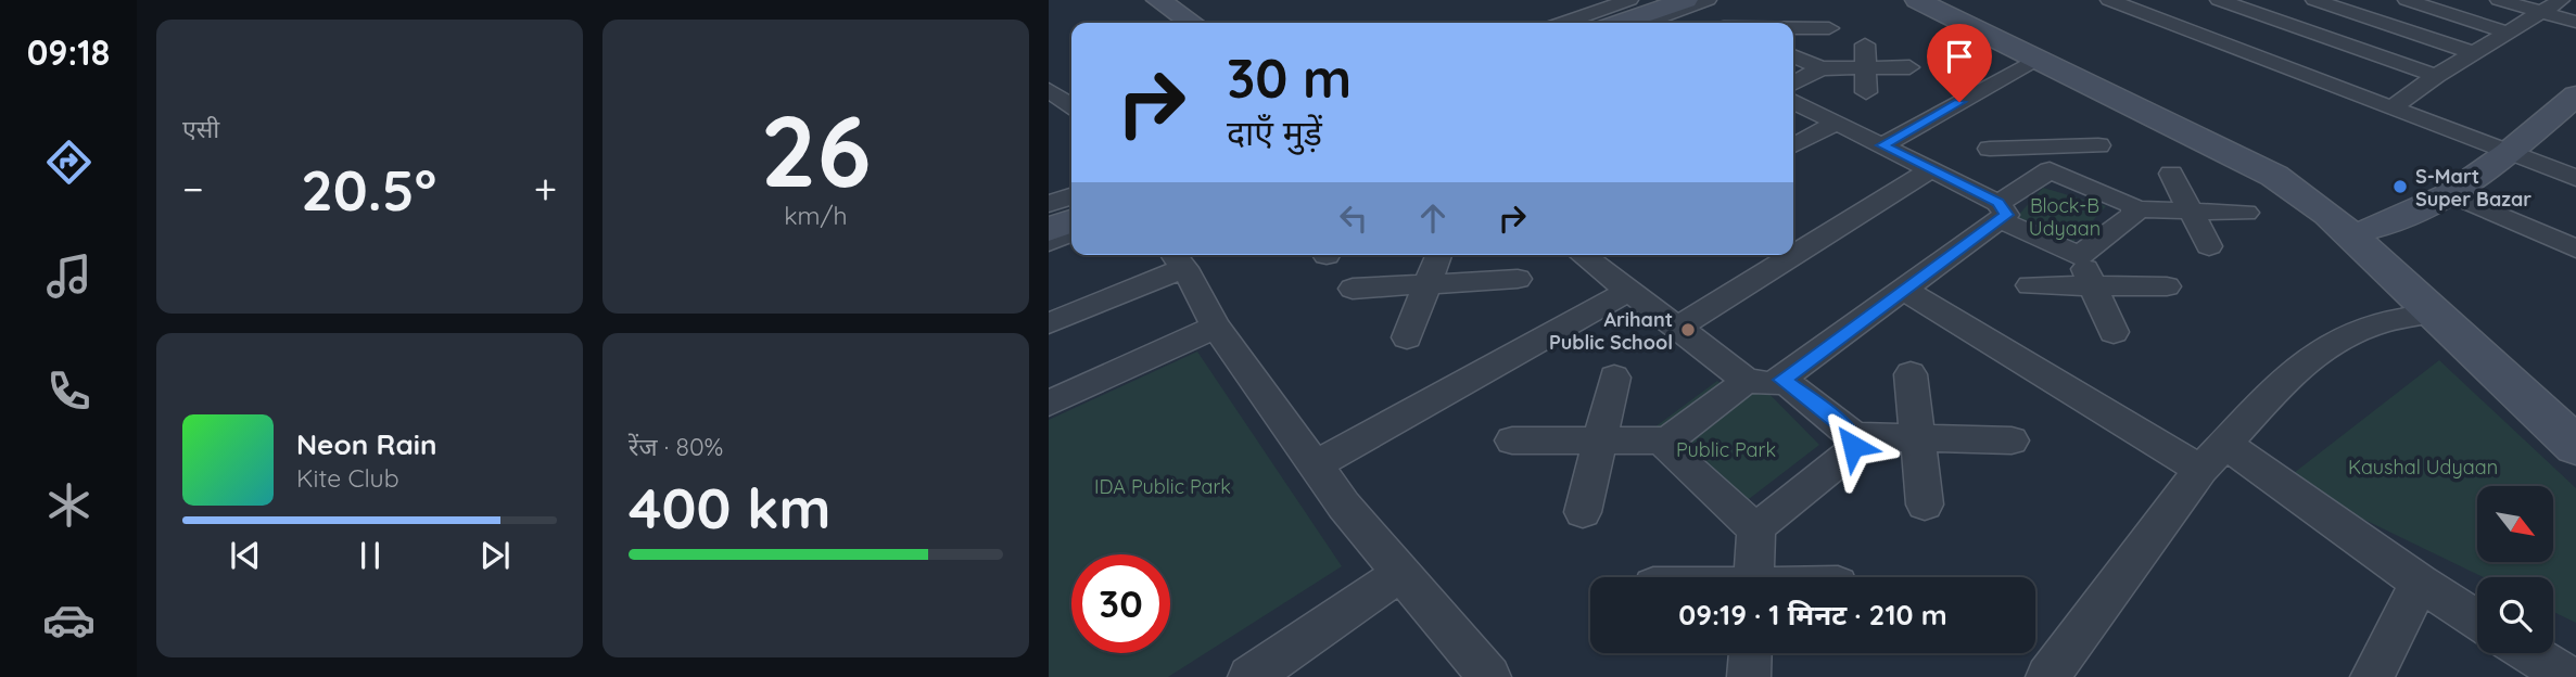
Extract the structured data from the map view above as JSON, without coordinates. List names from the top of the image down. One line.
{"parks":["Block-B Udyaan","Public Park","Kaushal Udyaan","IDA Public Park"],"places":["S-Mart Super Bazar","Arihant Public School"],"north":"bottom right","page":{"tabs":"09:18","tile":["एसी",["26","km/h"],["रेंज · 80%","400 km"]],"turn":["30 m","दाएँ मुड़ें"],"heat":["−","20.5°","+"],"song":["Neon Rain","Kite Club"],"limit":"30","trip":"09:19 · 1 मिनट · 210 m"}}
